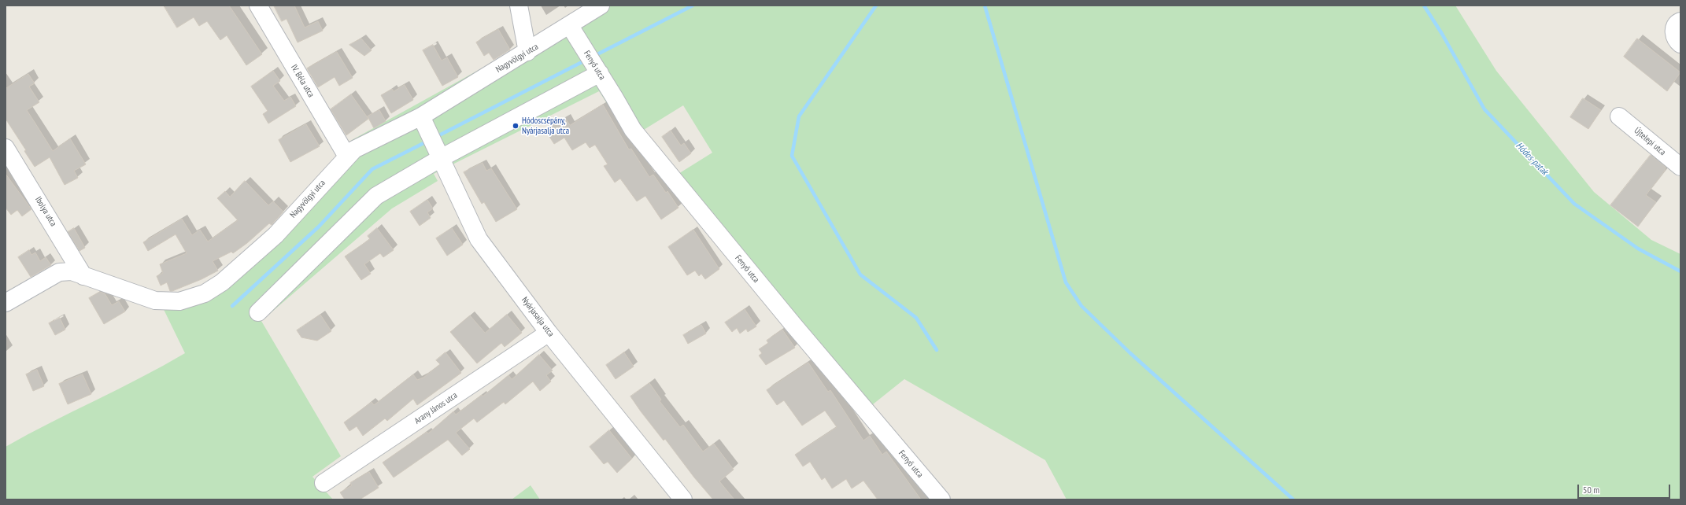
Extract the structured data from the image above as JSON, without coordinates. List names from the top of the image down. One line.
{"streets":{"street":["Nagyvölgyi utca","Fenyő utca","IV. Béla utca","Újtelepi utca","Ibolya utca","Nyárjasalja utca","Arany János utca"]},"crossings":[["Nagyvölgyi utca","Fenyő utca"],["Nagyvölgyi utca","IV. Béla utca"],["Nagyvölgyi utca","Ibolya utca"],["Nagyvölgyi utca","Nyárjasalja utca"],["Nyárjasalja utca","Arany János utca"]],"water":["Hódos-patak"],"places":["Hódoscsépány, Nyárjasalja utca"],"scale_bar":"50 m"}
